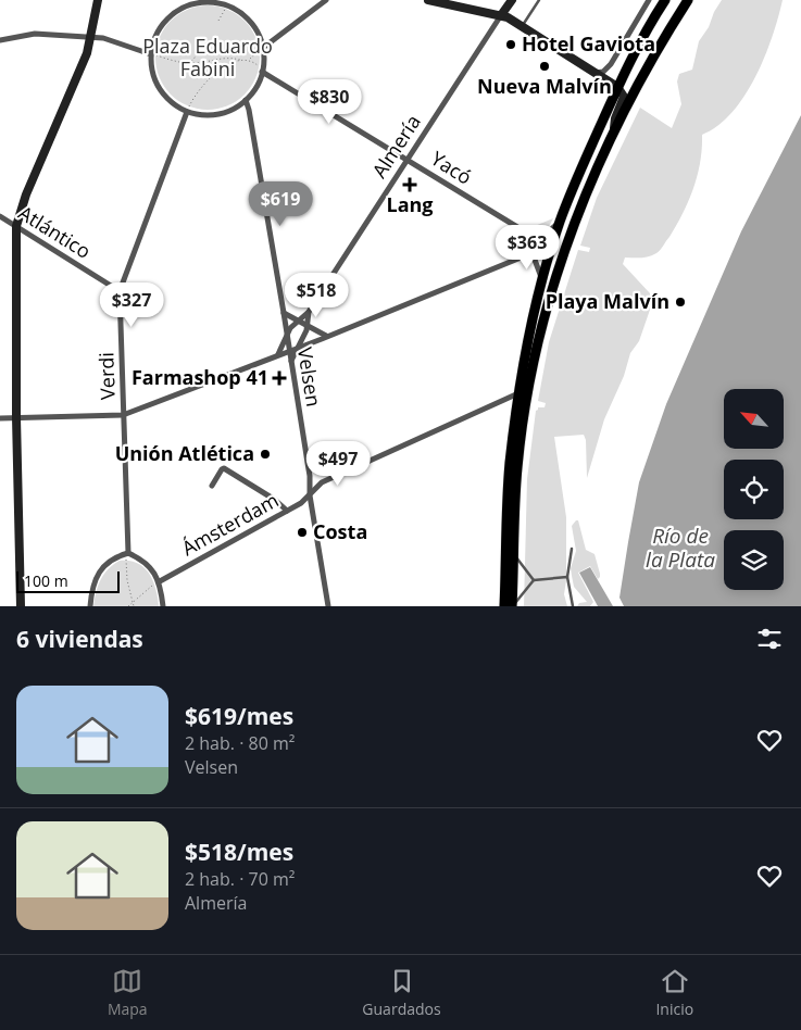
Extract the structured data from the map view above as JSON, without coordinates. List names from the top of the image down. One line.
{"streets":{"main road":["Almería"],"street":["Yacó","Atlántico","Verdi","Velsen","Ámsterdam"]},"crossings":[["Almería","Yacó"],["Almería","Velsen"],["Atlántico","Verdi"],["Velsen","Ámsterdam"]],"water":["Río de la Plata"],"parks":["Plaza Eduardo Fabini"],"places":{"other":["Hotel Gaviota","Nueva Malvín","Playa Malvín","Unión Atlética","Costa"],"health":["Lang","Farmashop 41"]},"scale_bar":"100 m","north":"top left","page":{"price":["$830","$619","$363","$518","$327","$497"],"scale":"100 m","heading":"6 viviendas","list":[{"name":"$619/mes","note":"2 hab. · 80 m² · Velsen"},{"name":"$518/mes","note":"2 hab. · 70 m² · Almería"}],"tabs":["Mapa","Guardados","Inicio"]}}
